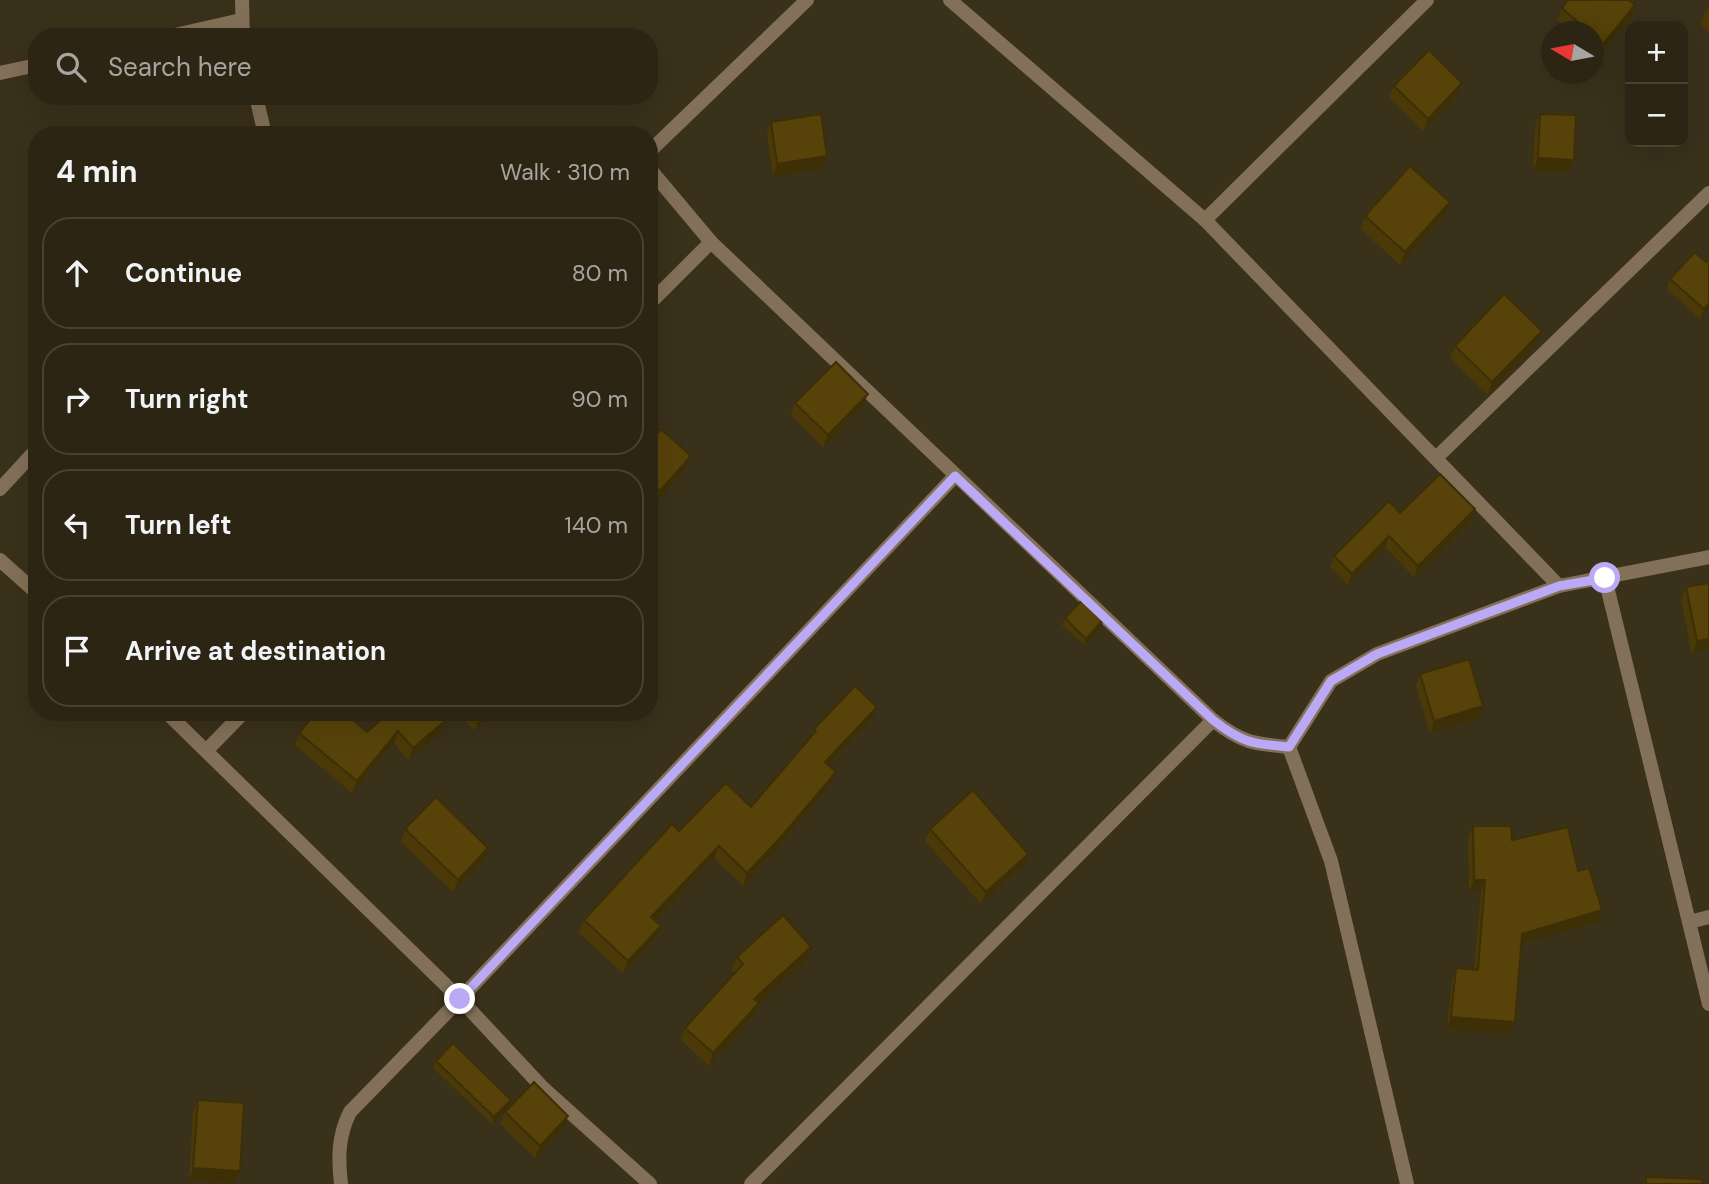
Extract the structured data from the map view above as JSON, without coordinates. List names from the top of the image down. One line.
{"north":"left","page":{"map_buttons":["+","−"],"search":"Search here","heading":["4 min","Walk · 310 m"],"list":[["Continue","80 m"],["Turn right","90 m"],["Turn left","140 m"],"Arrive at destination"]}}
